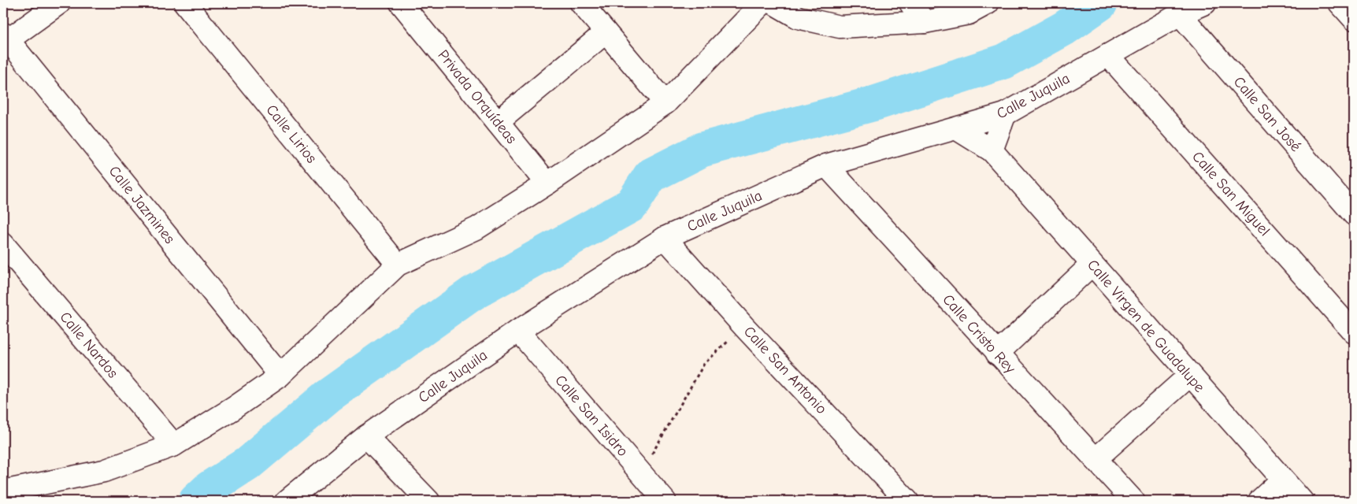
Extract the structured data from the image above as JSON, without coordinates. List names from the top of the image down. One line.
{"streets":{"street":["Calle Juquila","Privada Orquídeas","Calle San José","Calle Lirios","Calle San Miguel","Calle Jazmines","Calle Virgen de Guadalupe","Calle Cristo Rey","Calle Nardos","Calle San Antonio","Calle San Isidro"]},"crossings":[["Calle Juquila","Calle San José"],["Calle Juquila","Calle San Miguel"],["Calle Juquila","Calle Virgen de Guadalupe"],["Calle Juquila","Calle Cristo Rey"],["Calle Juquila","Calle San Antonio"],["Calle Juquila","Calle San Isidro"]]}
